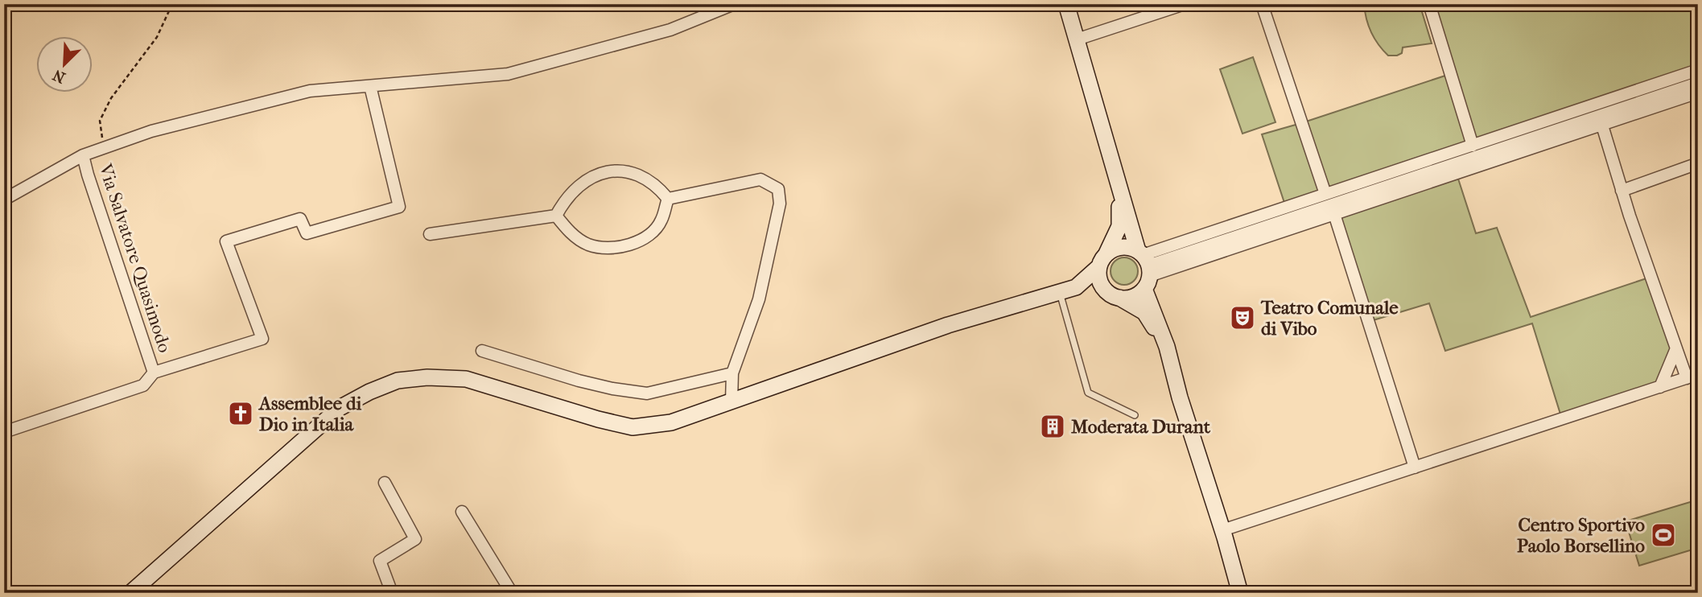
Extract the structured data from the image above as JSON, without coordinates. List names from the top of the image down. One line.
{"streets":{"street":["Via Salvatore Quasimodo"]},"places":{"theatre":["Teatro Comunale di Vibo"],"church":["Assemblee di Dio in Italia"],"building":["Moderata Durant"],"sports":["Centro Sportivo Paolo Borsellino"]},"north":"bottom left"}
